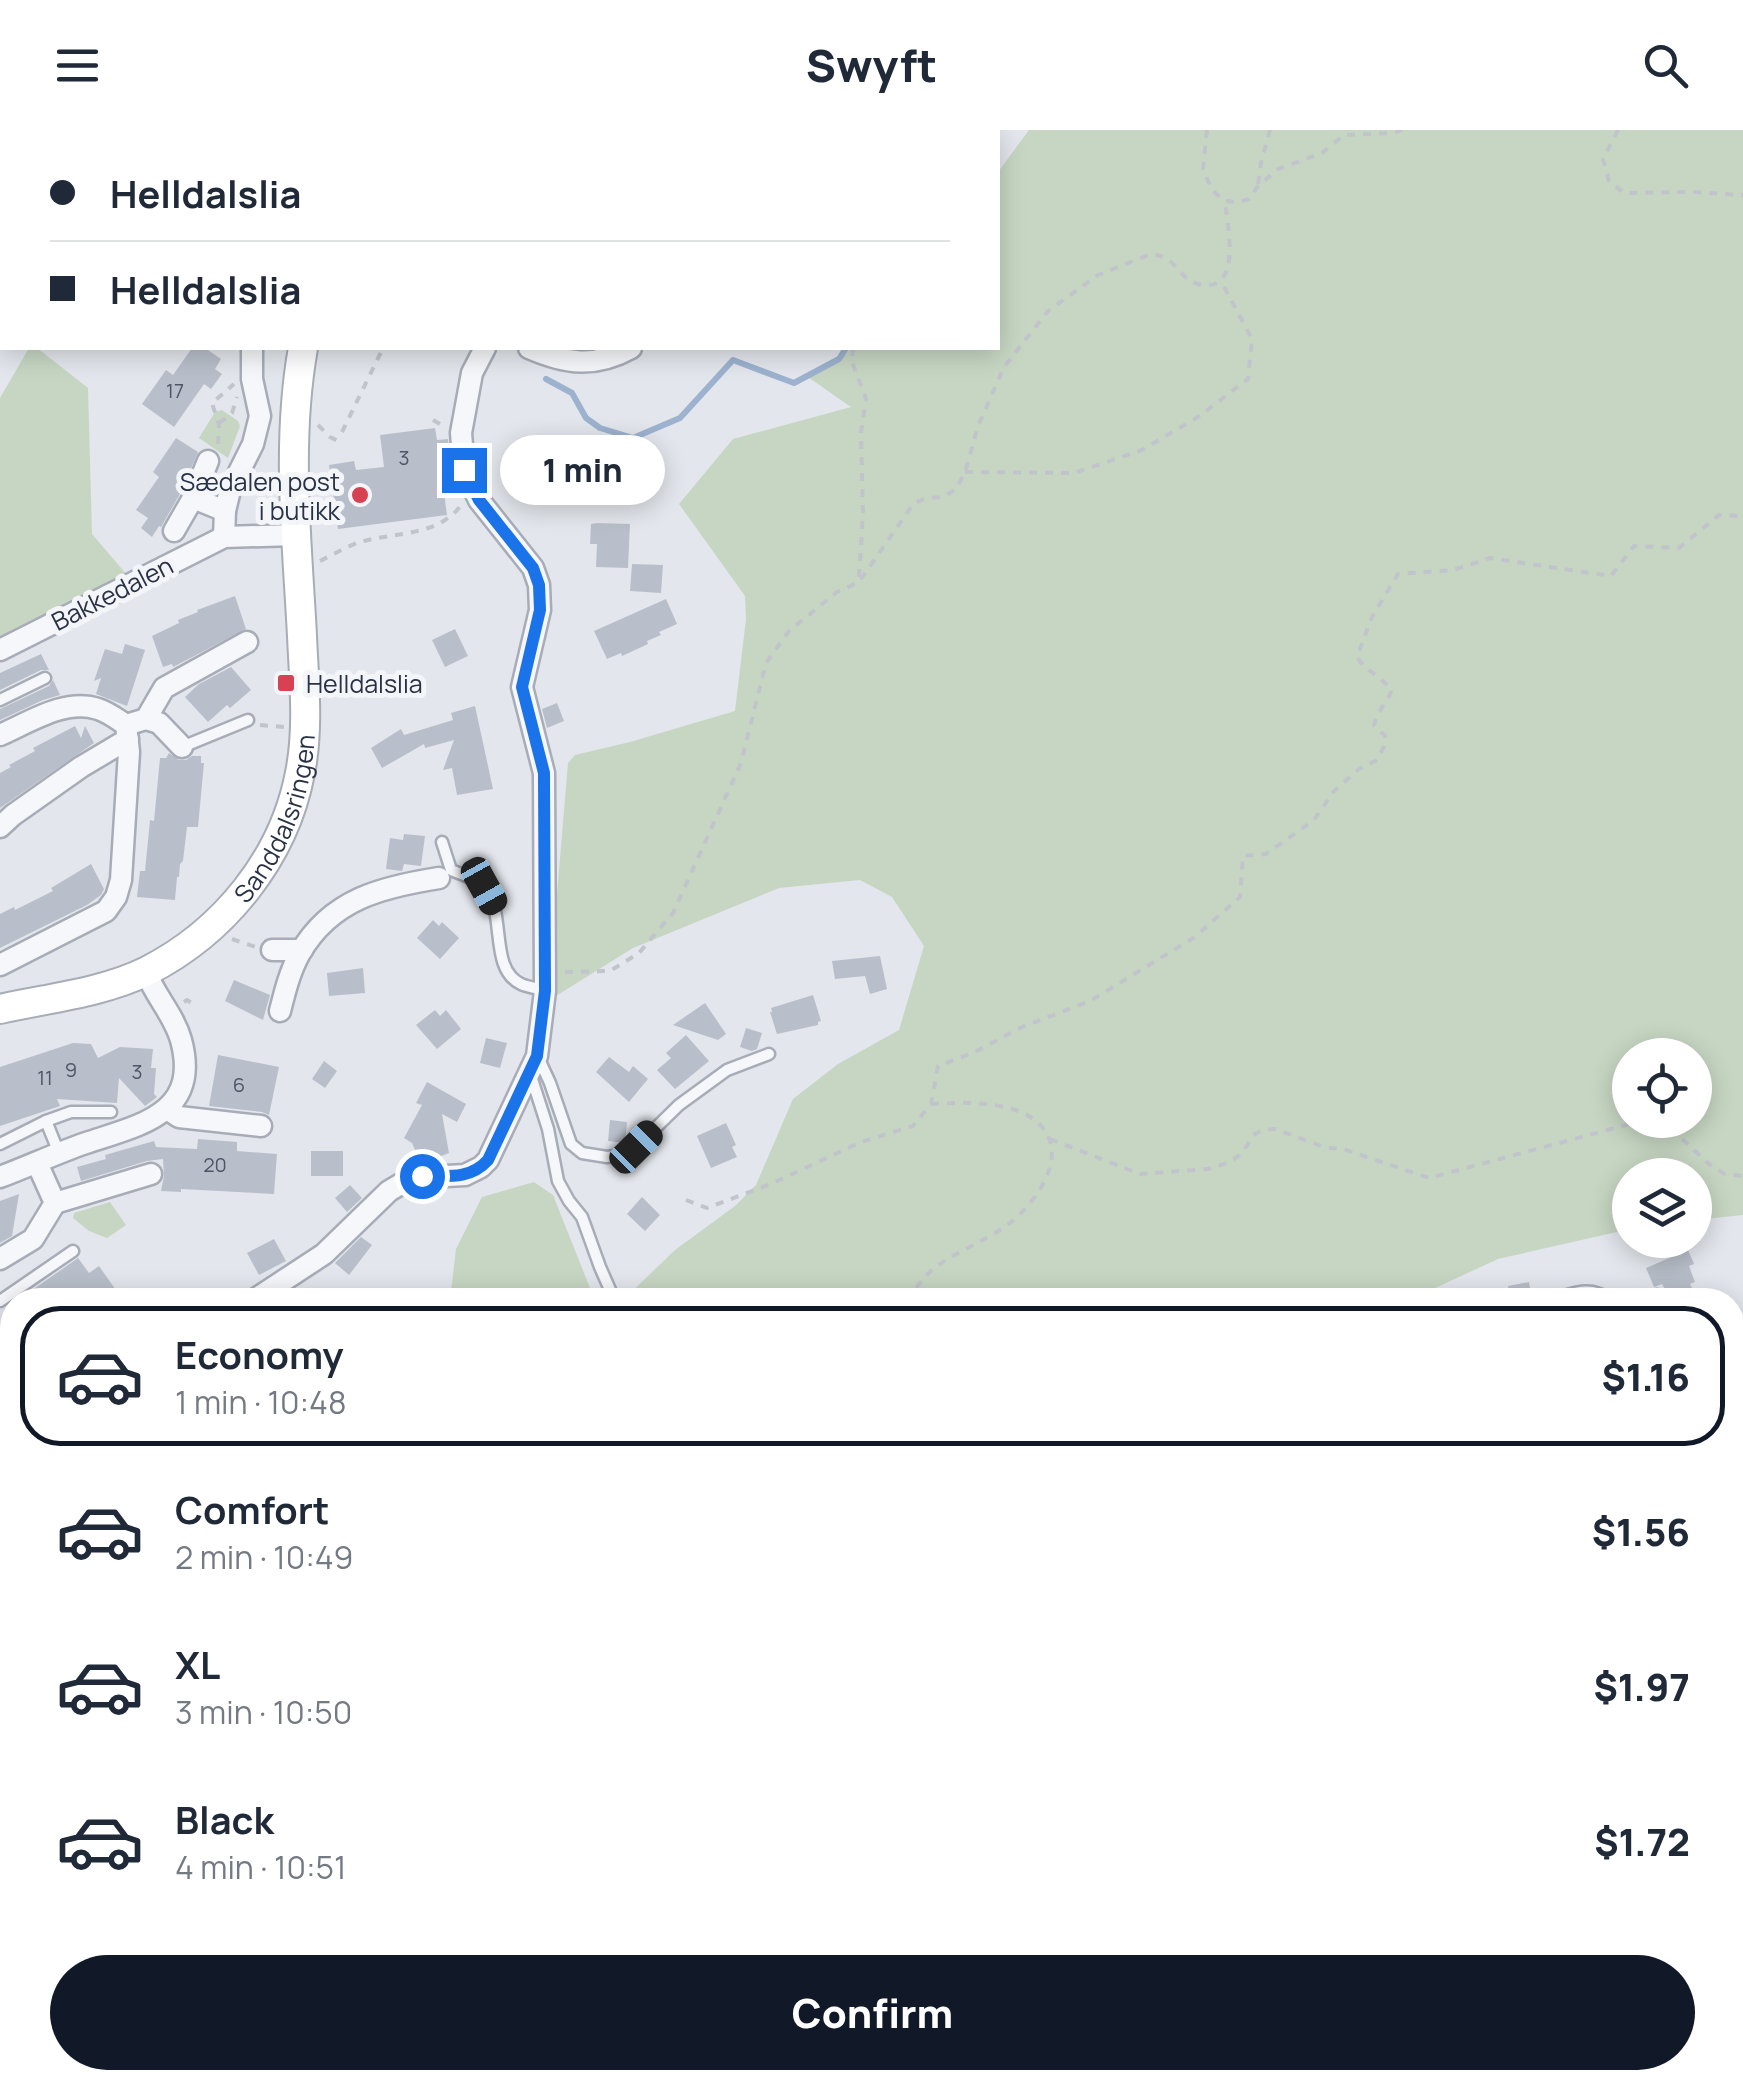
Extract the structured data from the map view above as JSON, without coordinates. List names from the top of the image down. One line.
{"streets":{"main road":["Sanddalsringen"],"street":["Bakkedalen"]},"crossings":[["Bakkedalen","Sanddalsringen"]],"places":{"other":["Sædalen post i butikk"],"transit":["Helldalslia"]},"house_numbers":["17","3","9","3","11","6","20"],"page":{"header":"Swyft","banner":["Helldalslia","Helldalslia"],"bubble":"1 min","list":[{"name":"Economy","note":"1 min · 10:48","value":"$1.16"},{"name":"Comfort","note":"2 min · 10:49","value":"$1.56"},{"name":"XL","note":"3 min · 10:50","value":"$1.97"},{"name":"Black","note":"4 min · 10:51","value":"$1.72"}],"buttons":"Confirm"}}
